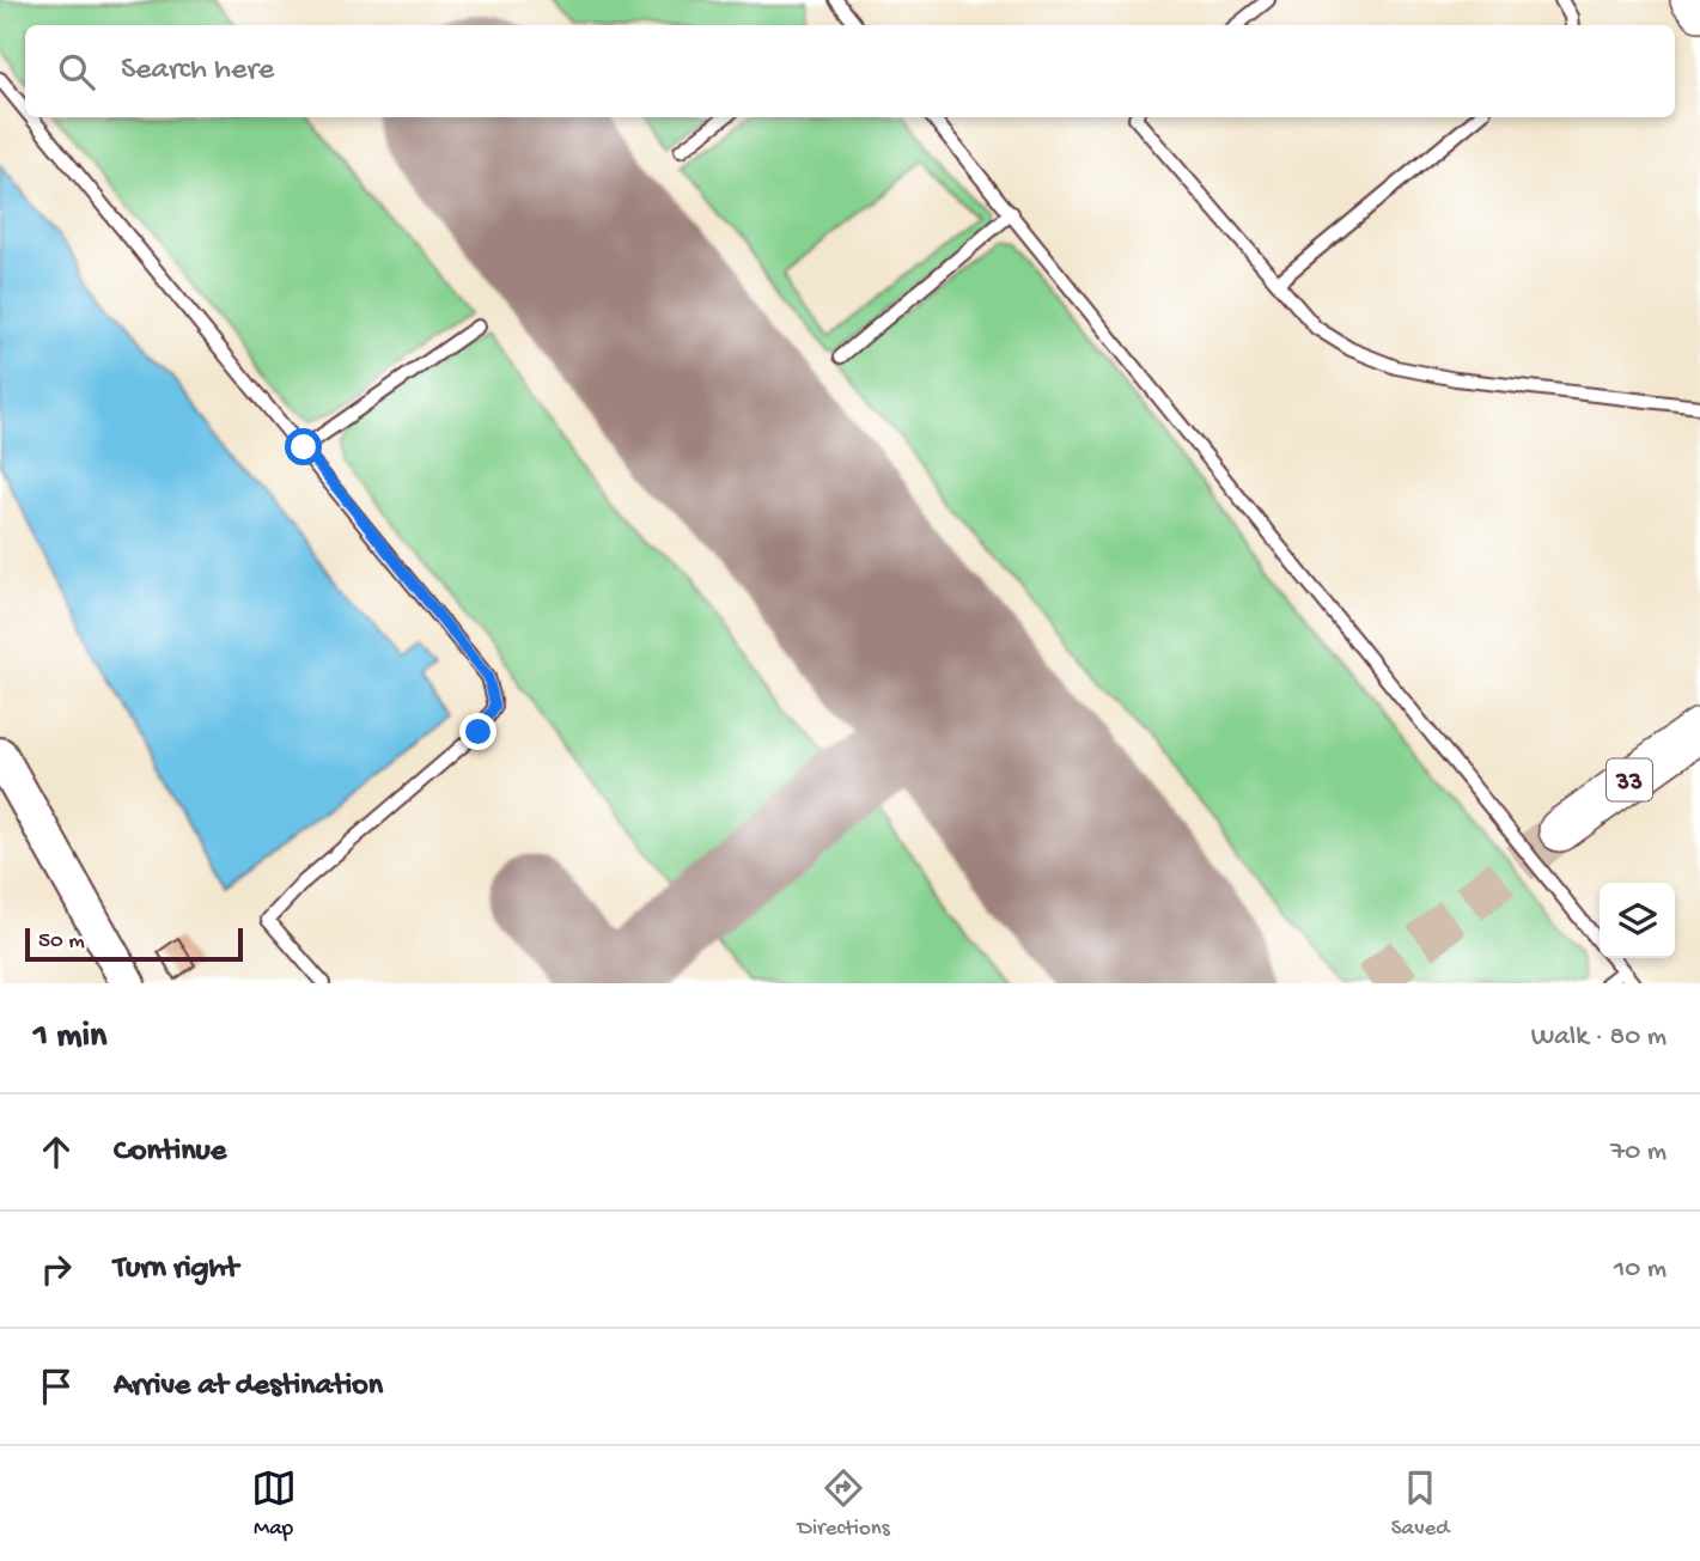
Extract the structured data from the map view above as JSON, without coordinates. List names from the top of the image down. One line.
{"streets":{"main road":["33"]},"scale_bar":"50 m","page":{"search":"Search here","scale":"50 m","heading":["1 min","Walk · 80 m"],"list":[["Continue","70 m"],["Turn right","10 m"],"Arrive at destination"],"nav":["Map","Directions","Saved"]}}
